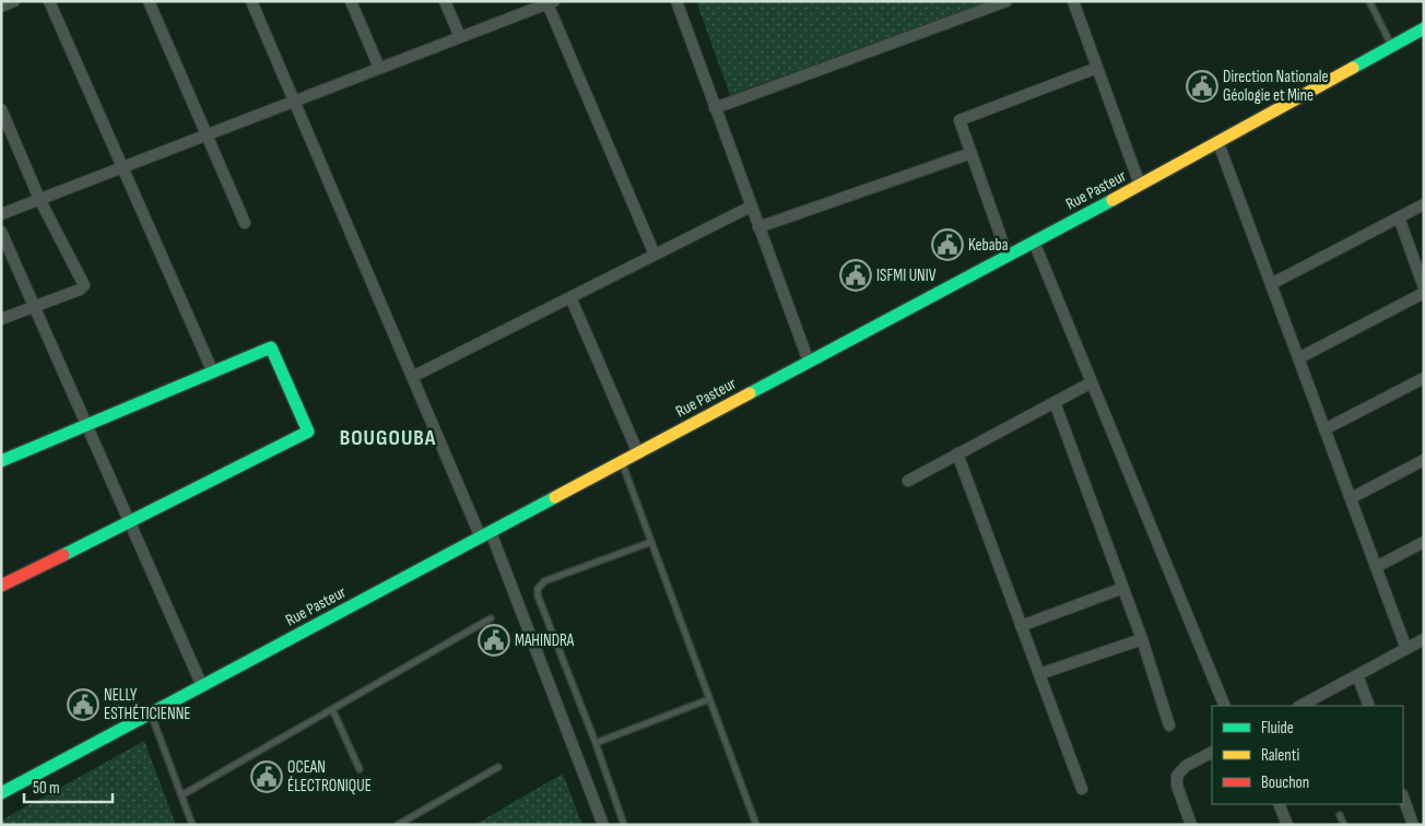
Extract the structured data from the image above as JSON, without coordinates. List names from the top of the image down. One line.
{"streets":{"main road":["Rue Pasteur"]},"districts":["BOUGOUBA"],"places":{"public building":["Direction Nationale Géologie et Mine","Kebaba","ISFMI UNIV","MAHINDRA","NELLY ESTHÉTICIENNE","OCEAN ÉLECTRONIQUE"]},"legend":["Fluide","Ralenti","Bouchon"],"scale_bar":"50 m"}
